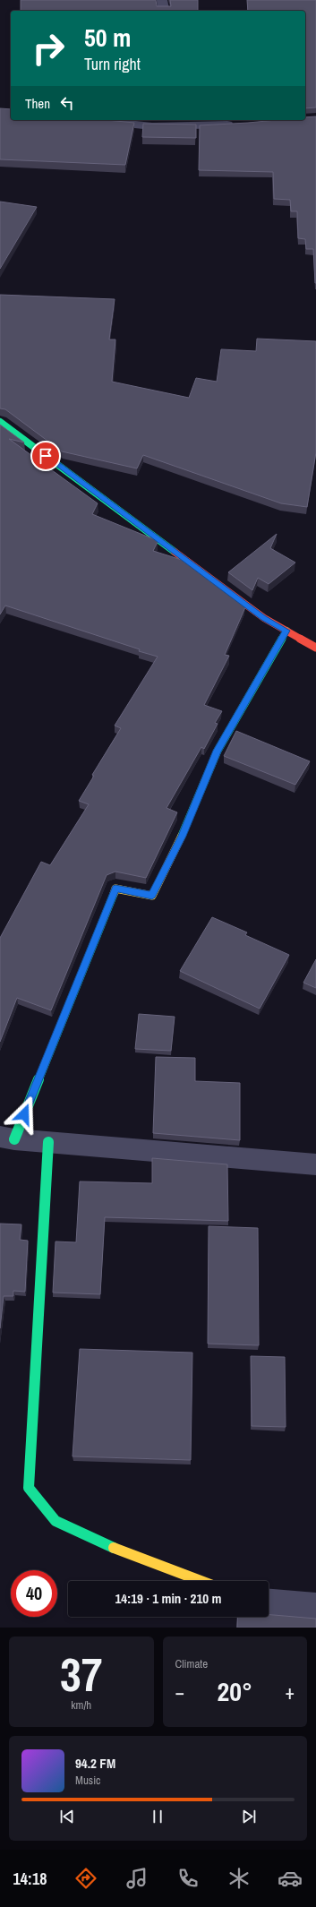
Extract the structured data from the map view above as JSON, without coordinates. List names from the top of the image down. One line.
{"page":{"turn":["50 m","Turn right"],"then":"Then","limit":"40","trip":"14:19 · 1 min · 210 m","tile":[["37","km/h"],"Climate"],"heat":["−","20°","+"],"song":["94.2 FM","Music"],"tabs":"14:18"}}
